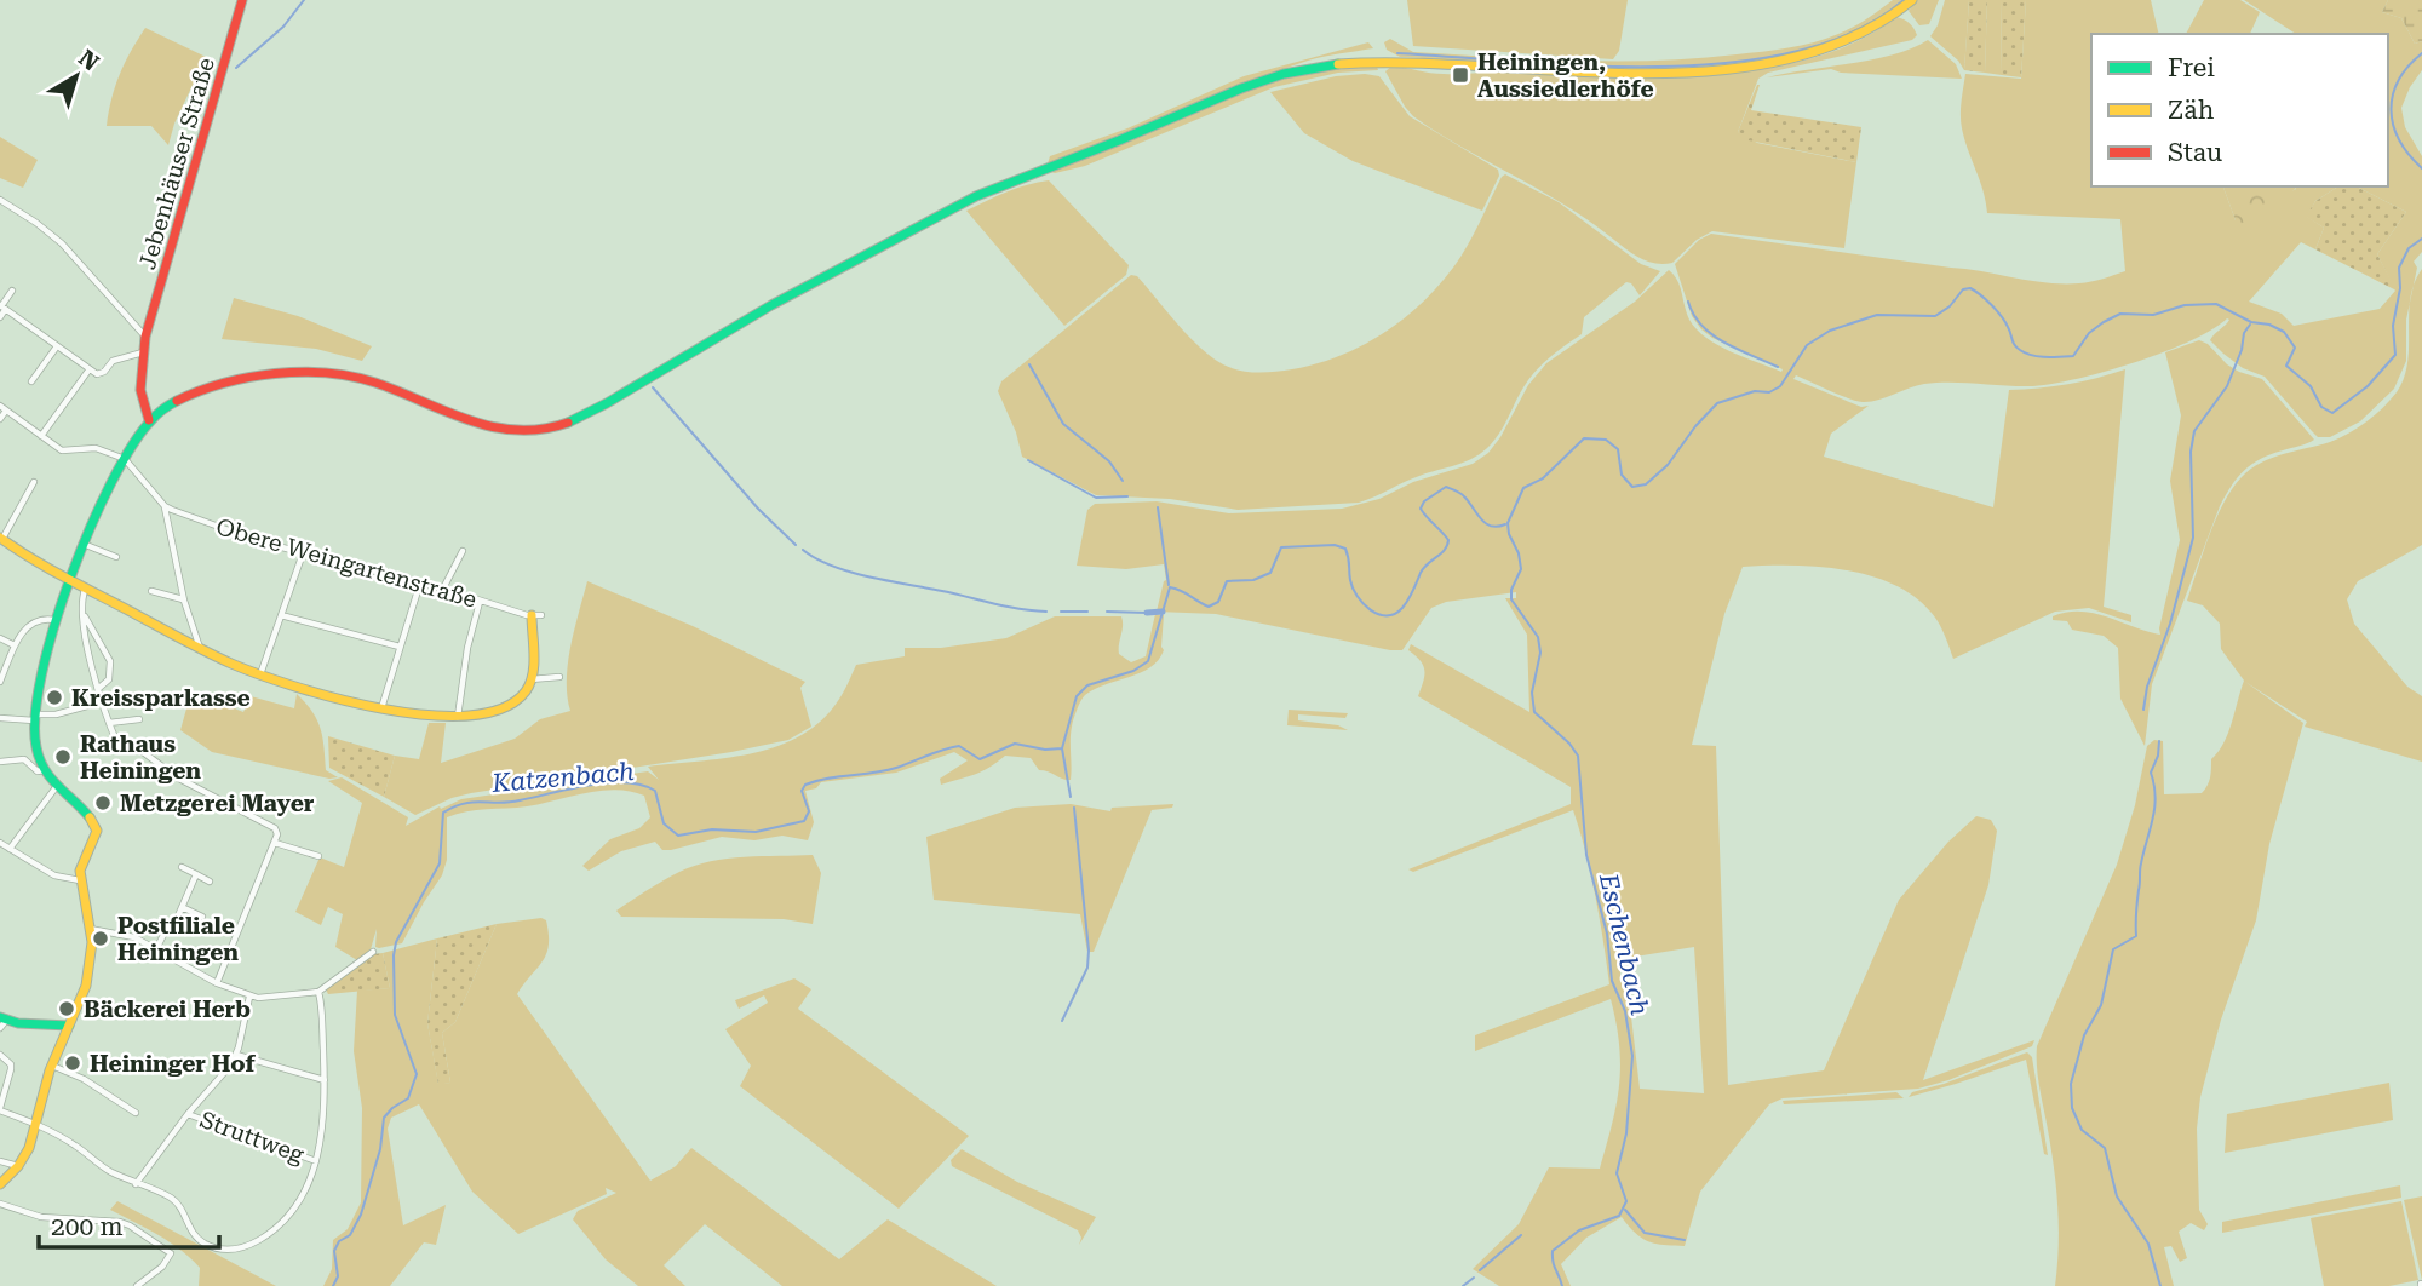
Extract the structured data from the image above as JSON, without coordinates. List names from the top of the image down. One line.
{"streets":{"main road":["Jebenhäuser Straße"],"street":["Obere Weingartenstraße","Struttweg"]},"water":["Katzenbach","Eschenbach"],"places":{"transit":["Heiningen, Aussiedlerhöfe"],"other":["Kreissparkasse","Rathaus Heiningen","Metzgerei Mayer","Postfiliale Heiningen","Bäckerei Herb","Heininger Hof"]},"legend":["Frei","Zäh","Stau"],"scale_bar":"200 m","north":"top right"}
